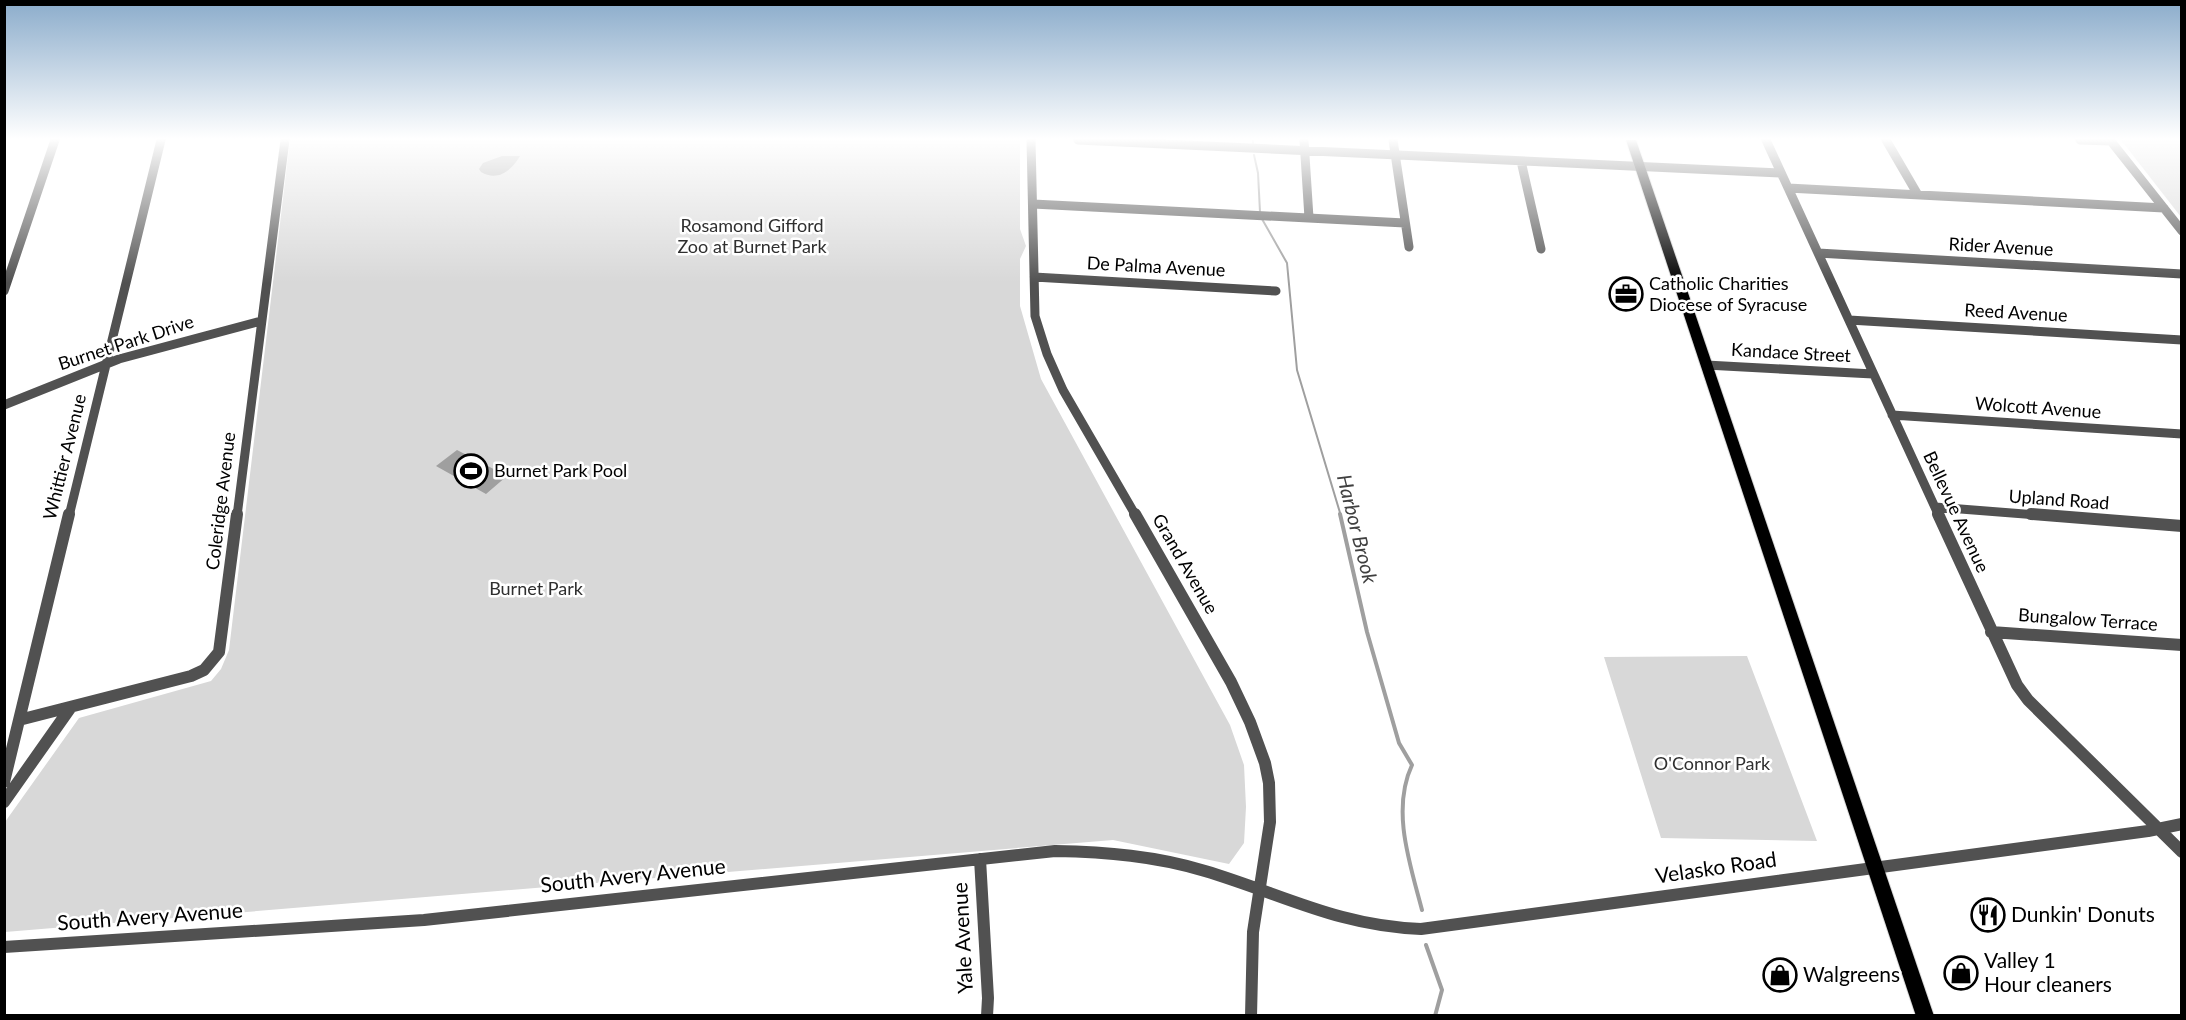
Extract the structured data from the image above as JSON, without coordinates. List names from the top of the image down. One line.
{"streets":{"street":["Rider Avenue","De Palma Avenue","Reed Avenue","Burnet Park Drive","Kandace Street","Wolcott Avenue","Whittier Avenue","Upland Road","Coleridge Avenue","Bellevue Avenue","Grand Avenue","Bungalow Terrace","Velasko Road","South Avery Avenue","Yale Avenue"]},"crossings":[["Rider Avenue","Bellevue Avenue"],["De Palma Avenue","Grand Avenue"],["Reed Avenue","Bellevue Avenue"],["Burnet Park Drive","Whittier Avenue"],["Burnet Park Drive","Coleridge Avenue"],["Kandace Street","Bellevue Avenue"],["Wolcott Avenue","Bellevue Avenue"],["Whittier Avenue","Coleridge Avenue"],["Upland Road","Bellevue Avenue"],["Bellevue Avenue","Bungalow Terrace"],["Bellevue Avenue","Velasko Road"],["Grand Avenue","Velasko Road"],["Grand Avenue","South Avery Avenue"],["Velasko Road","South Avery Avenue"],["South Avery Avenue","Yale Avenue"]],"water":["Harbor Brook"],"parks":["Rosamond Gifford Zoo at Burnet Park","Burnet Park","O'Connor Park"],"places":{"office":["Catholic Charities Diocese of Syracuse"],"sports":["Burnet Park Pool"],"restaurant":["Dunkin' Donuts"],"shop":["Valley 1 Hour cleaners","Walgreens"]}}
